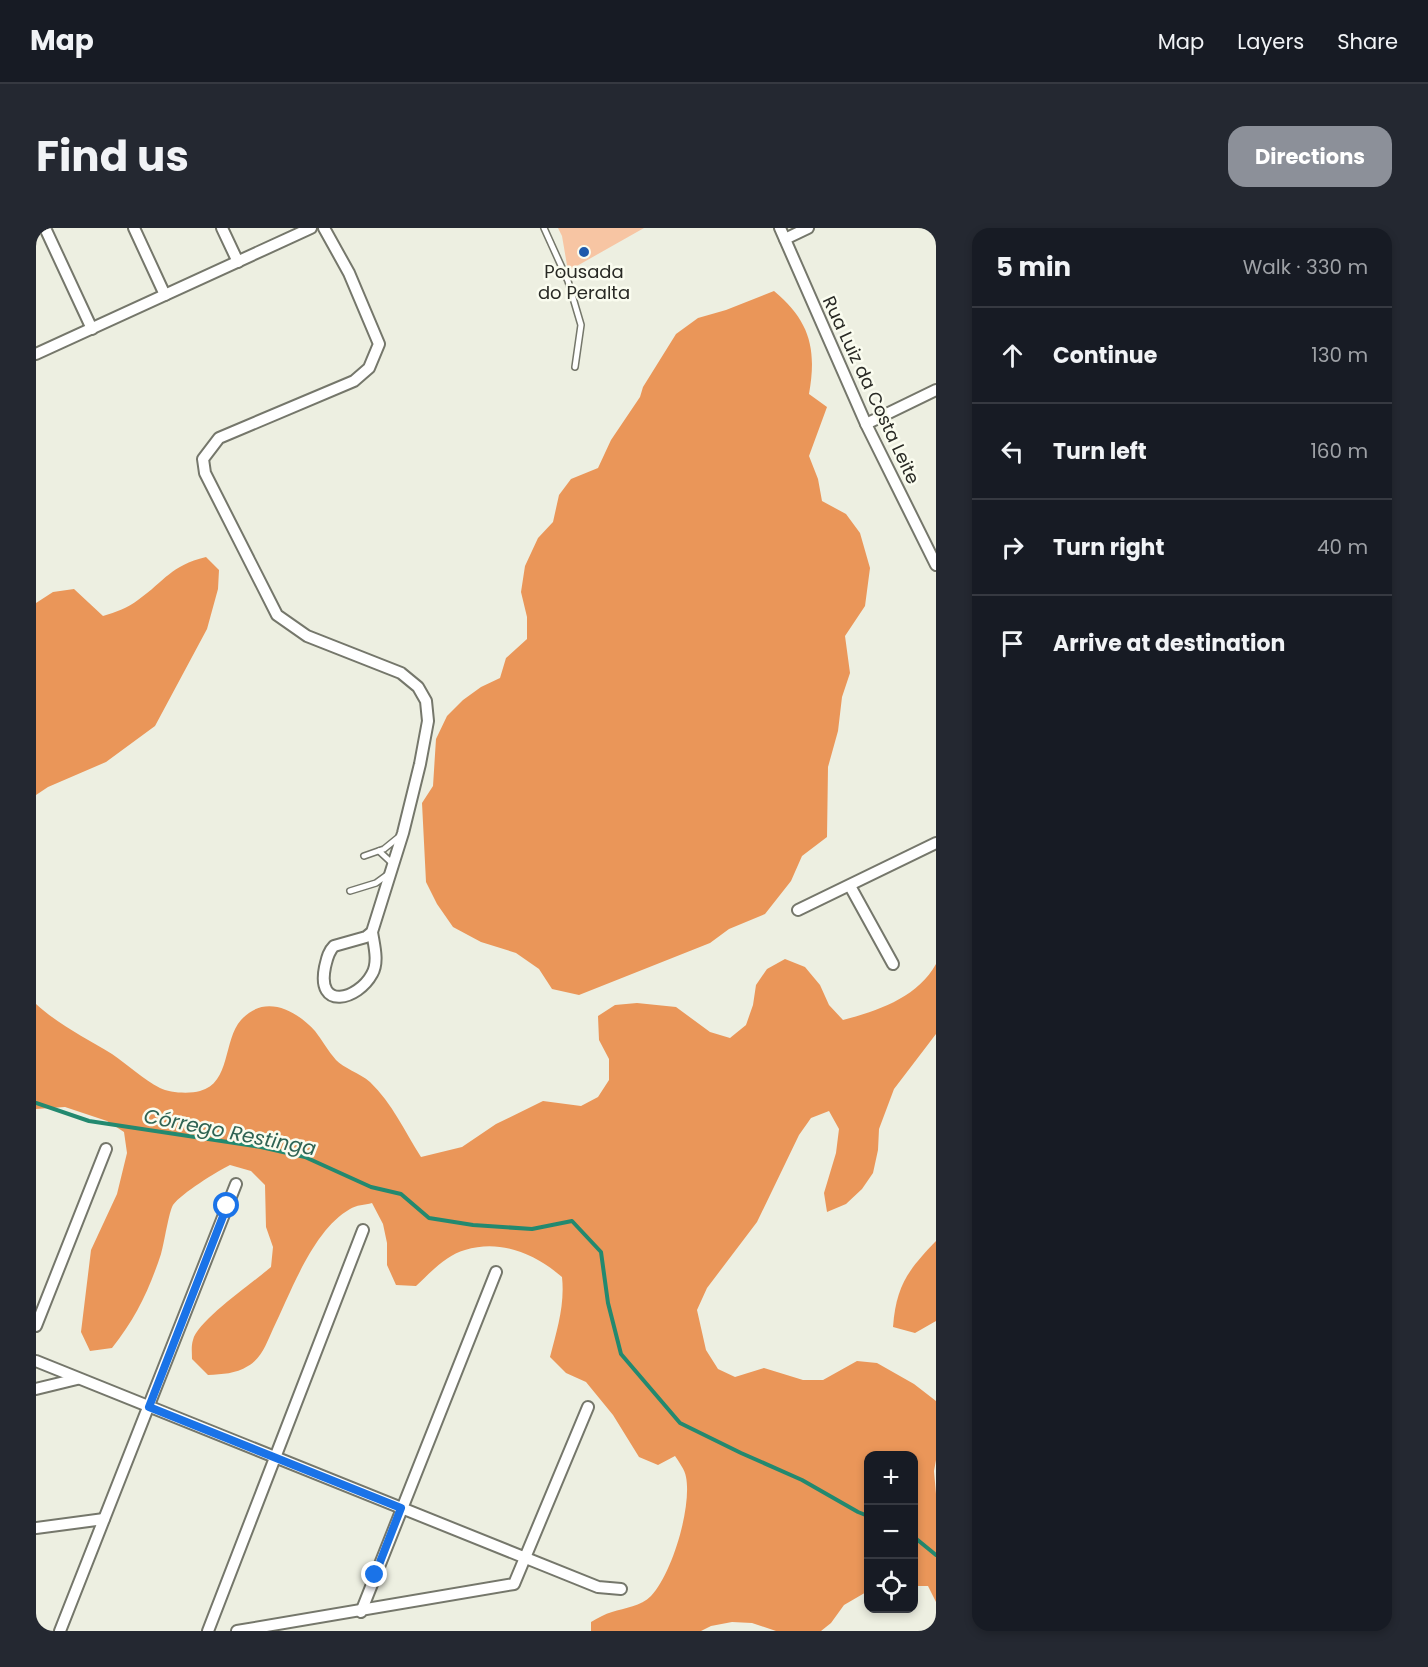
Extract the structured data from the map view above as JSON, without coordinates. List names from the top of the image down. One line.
{"streets":{"street":["Rua Luiz da Costa Leite"]},"water":["Córrego Restinga"],"places":["Pousada do Peralta"],"page":{"header":"Map","nav":["Map","Layers","Share"],"title":"Find us","buttons":"Directions","heading":["5 min","Walk · 330 m"],"list":[["Continue","130 m"],["Turn left","160 m"],["Turn right","40 m"],"Arrive at destination"],"map_buttons":["+","−"]}}
